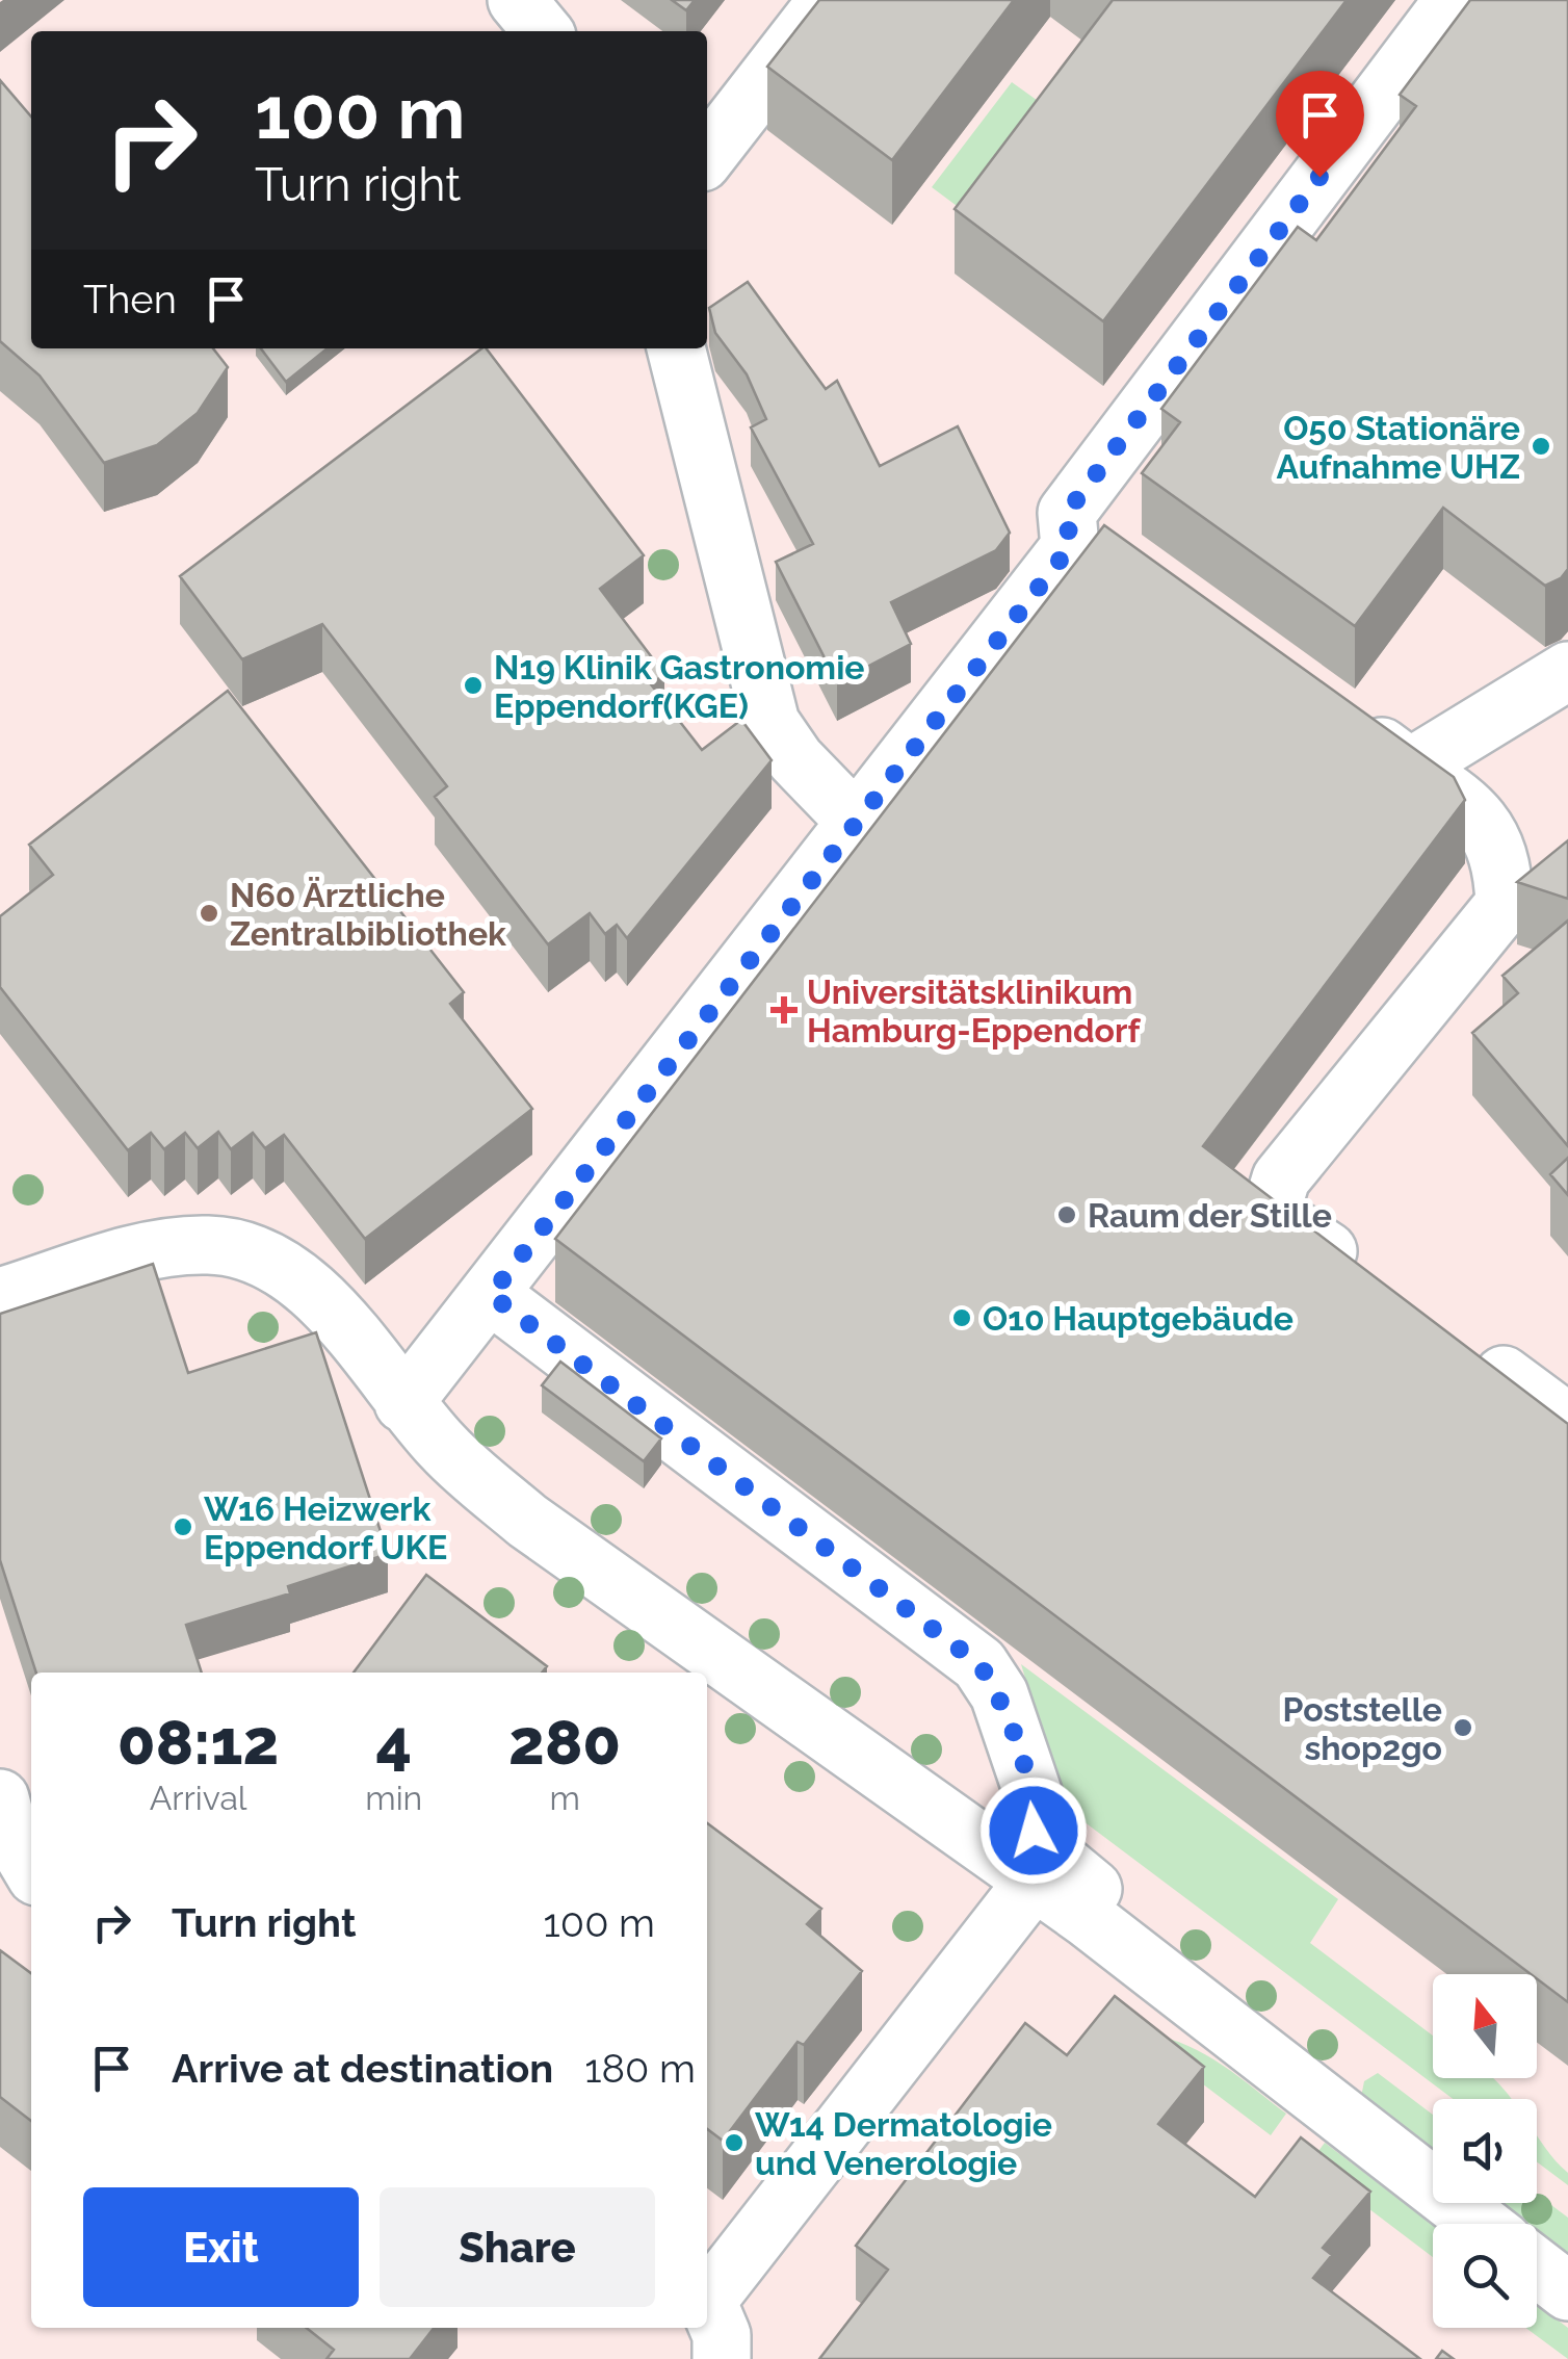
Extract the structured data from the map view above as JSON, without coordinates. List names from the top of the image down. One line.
{"places":{"other":["O50 Stationäre Aufnahme UHZ","N19 Klinik Gastronomie Eppendorf(KGE)","N60 Ärztliche Zentralbibliothek","Raum der Stille","O10 Hauptgebäude","W16 Heizwerk Eppendorf UKE","Poststelle shop2go","W14 Dermatologie und Venerologie"],"health":["Universitätsklinikum Hamburg-Eppendorf"]},"north":"top","page":{"turn":["100 m","Turn right"],"then":"Then","eta":["08:12","Arrival","4","min","280","m"],"list":[{"name":"Turn right","value":"100 m"},{"name":"Arrive at destination","value":"180 m"}],"buttons":["Exit","Share"]}}
